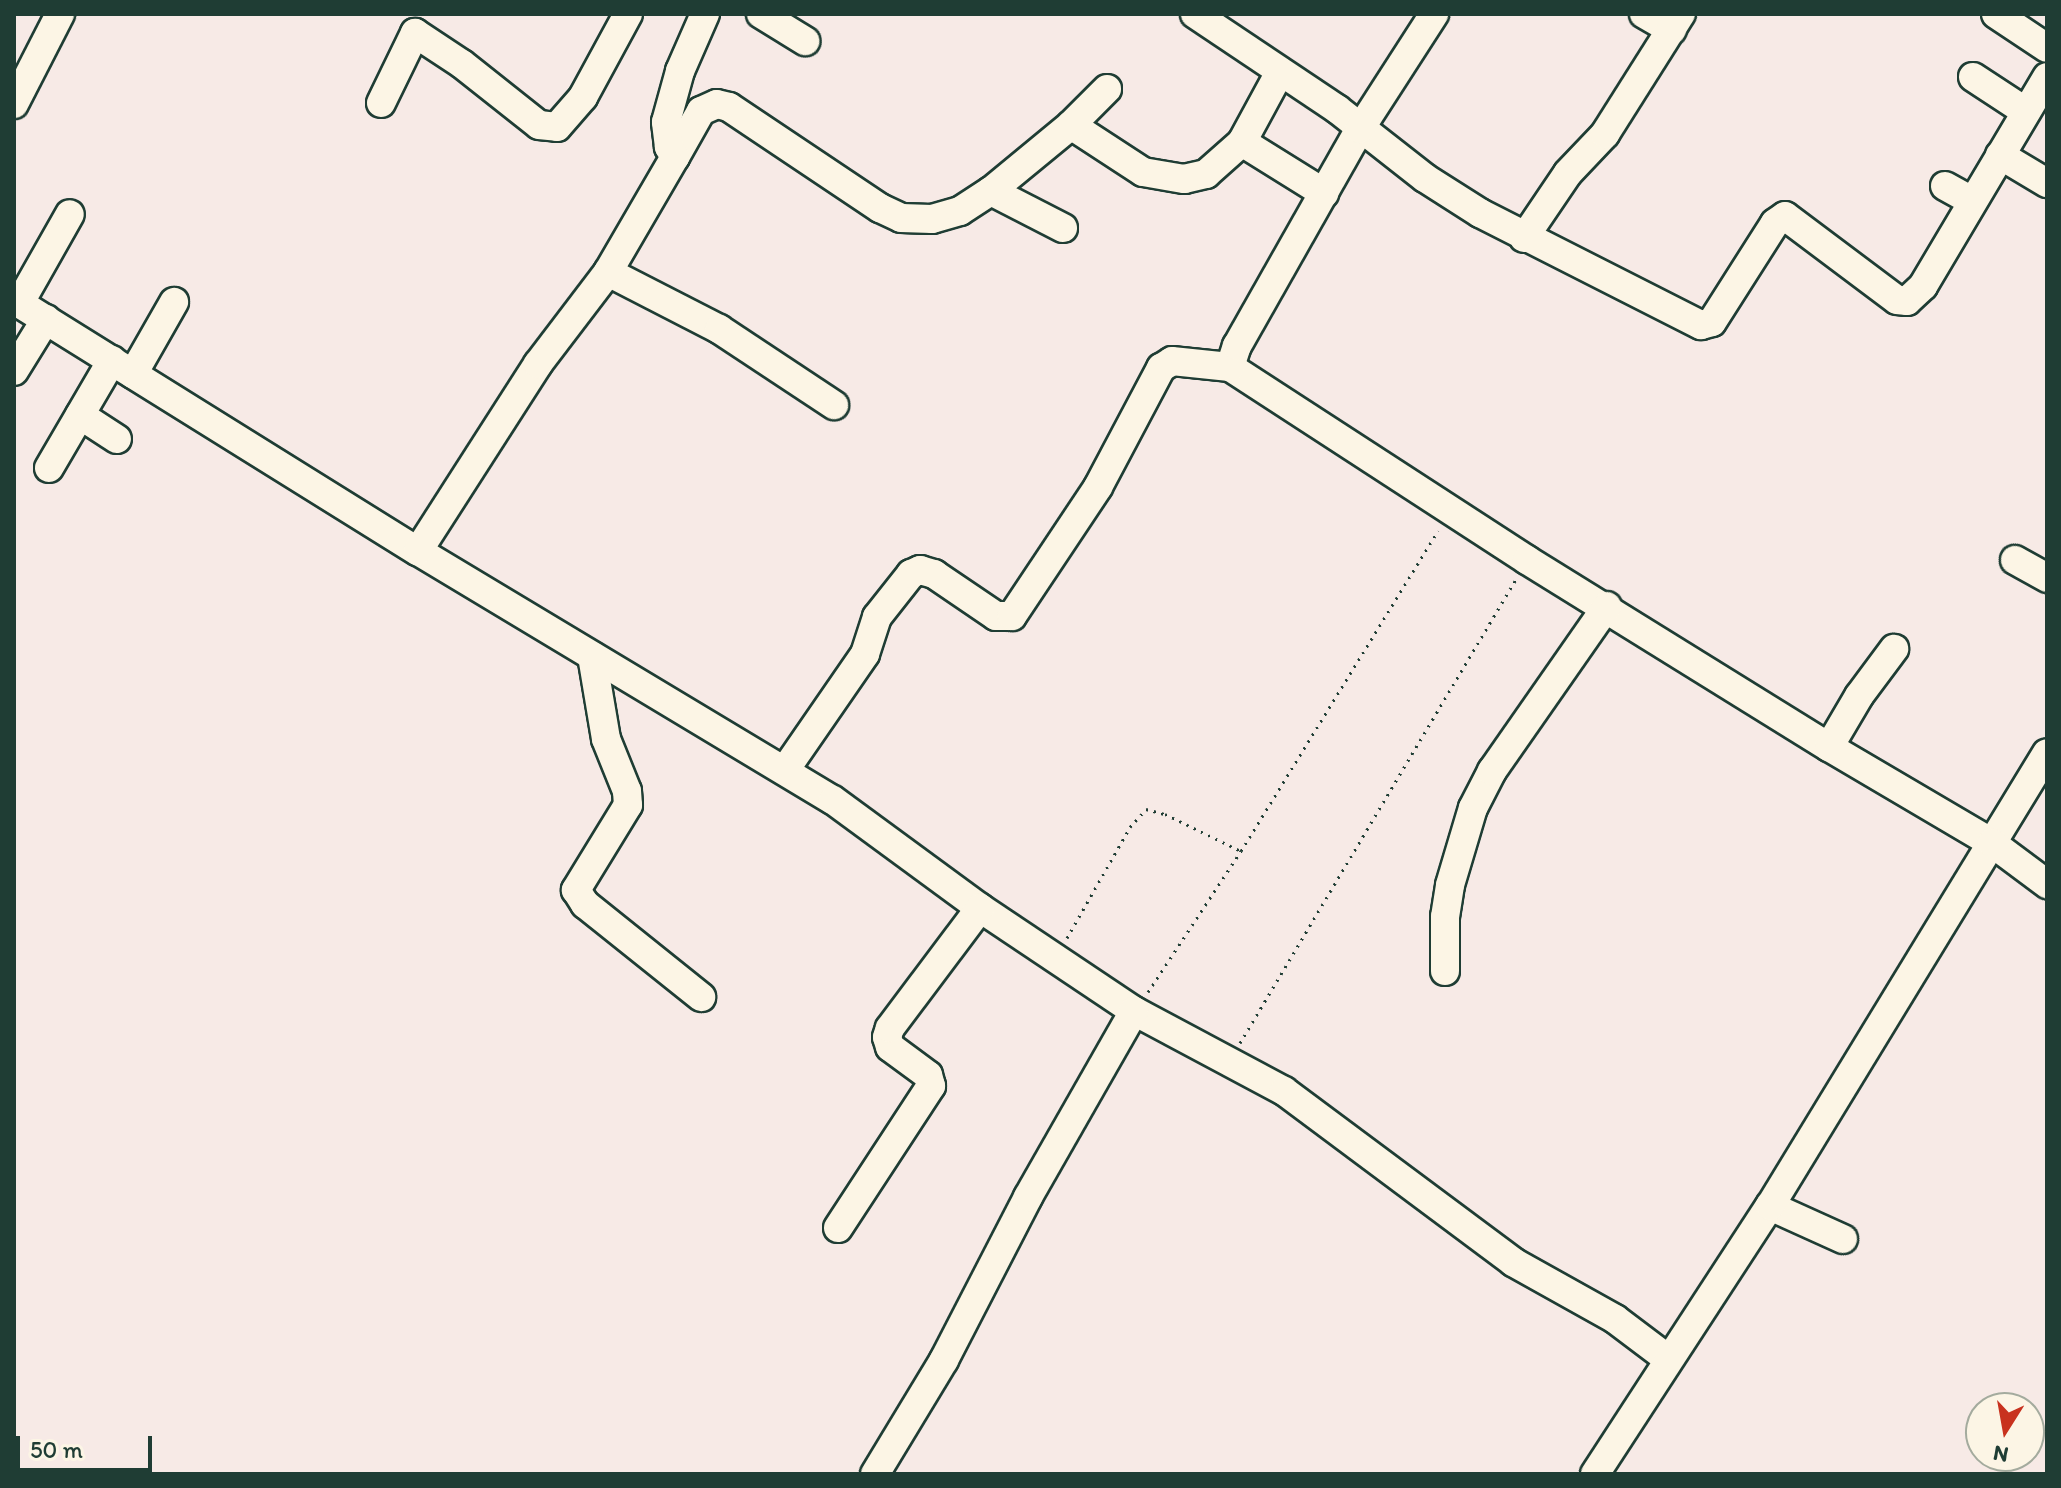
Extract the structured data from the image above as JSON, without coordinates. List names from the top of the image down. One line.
{"scale_bar":"50 m","north":"bottom"}
